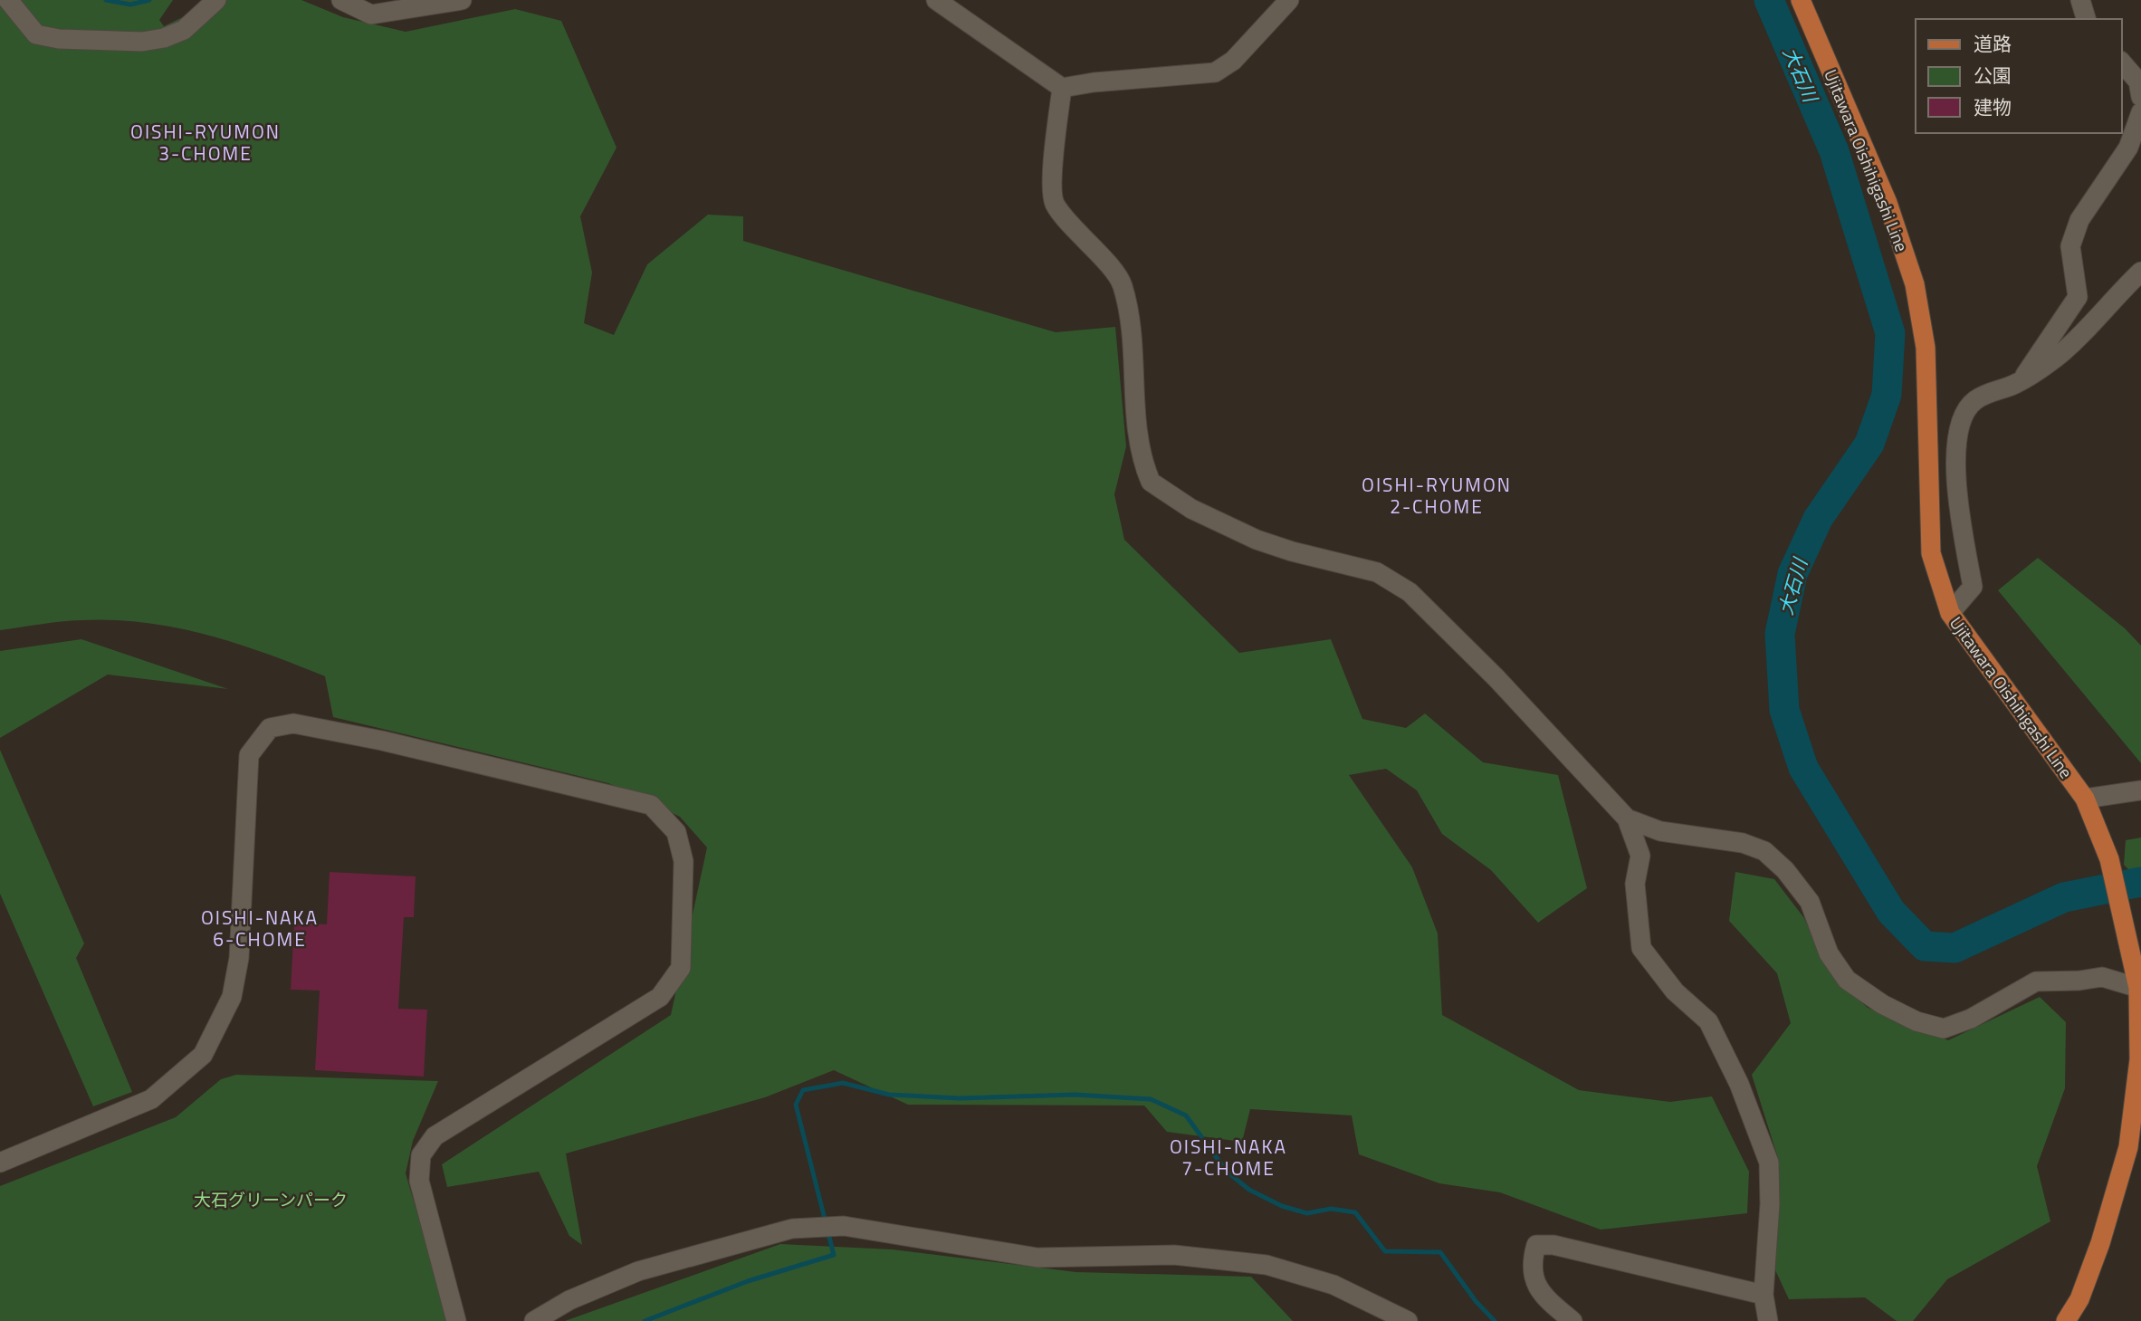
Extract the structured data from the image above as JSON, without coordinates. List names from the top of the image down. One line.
{"streets":{"main road":["Ujitawara Oishihigashi Line"]},"districts":["OISHI-RYUMON 3-CHOME","OISHI-RYUMON 2-CHOME","OISHI-NAKA 6-CHOME","OISHI-NAKA 7-CHOME"],"water":["大石川"],"parks":["大石グリーンパーク"],"legend":["道路","公園","建物"]}
